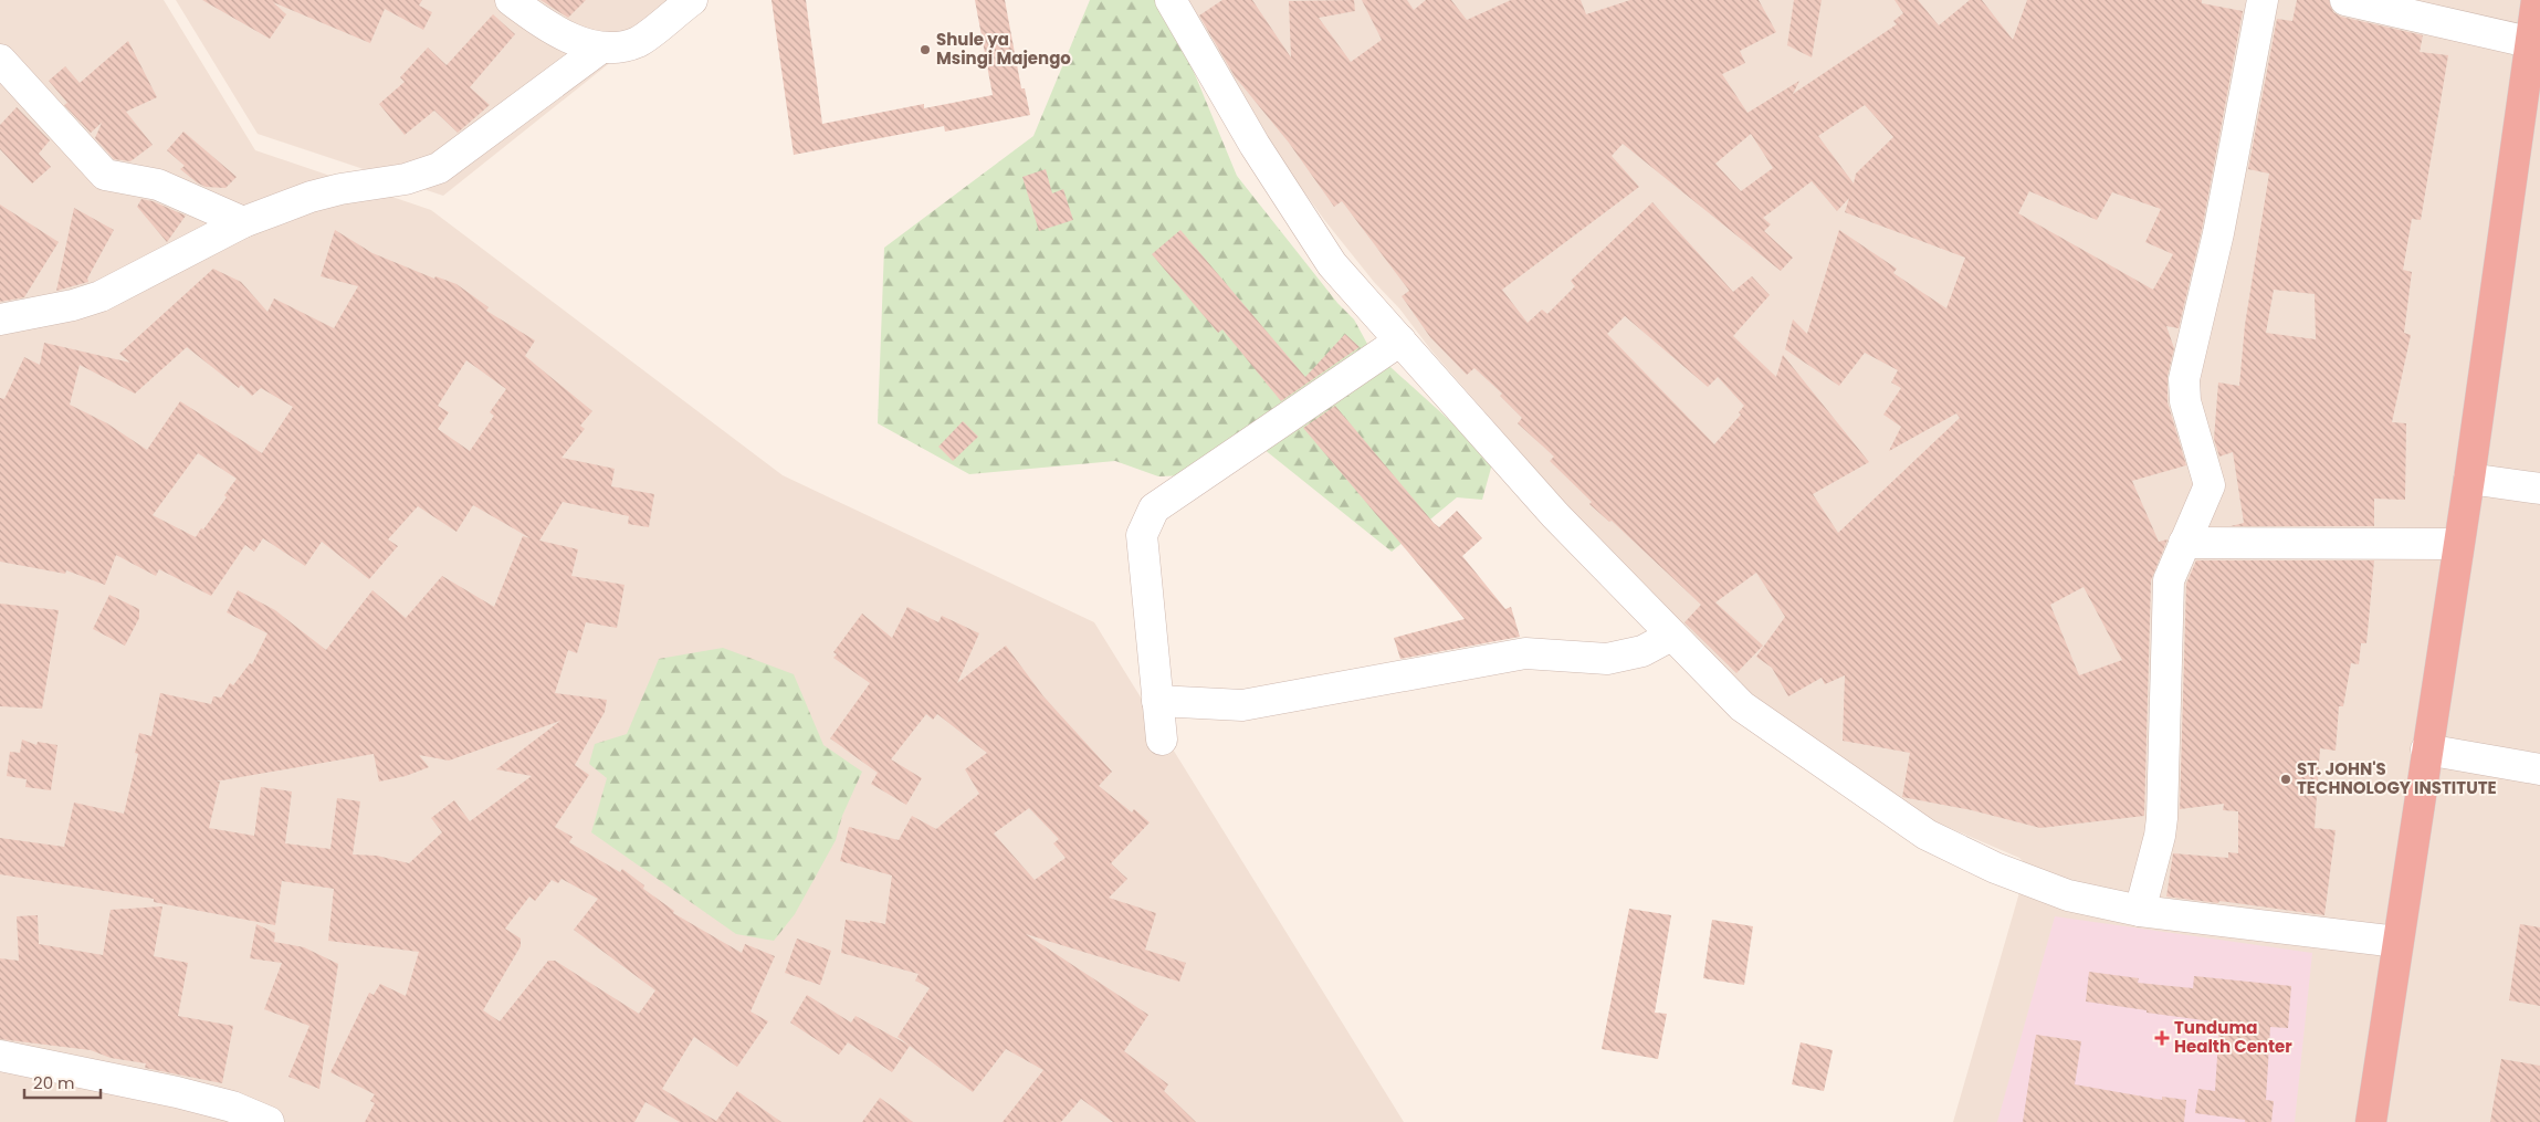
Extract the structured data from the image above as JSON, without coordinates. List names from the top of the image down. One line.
{"places":{"other":["Shule ya Msingi Majengo","ST. JOHN'S TECHNOLOGY INSTITUTE"],"health":["Tunduma Health Center"]},"scale_bar":"20 m"}
